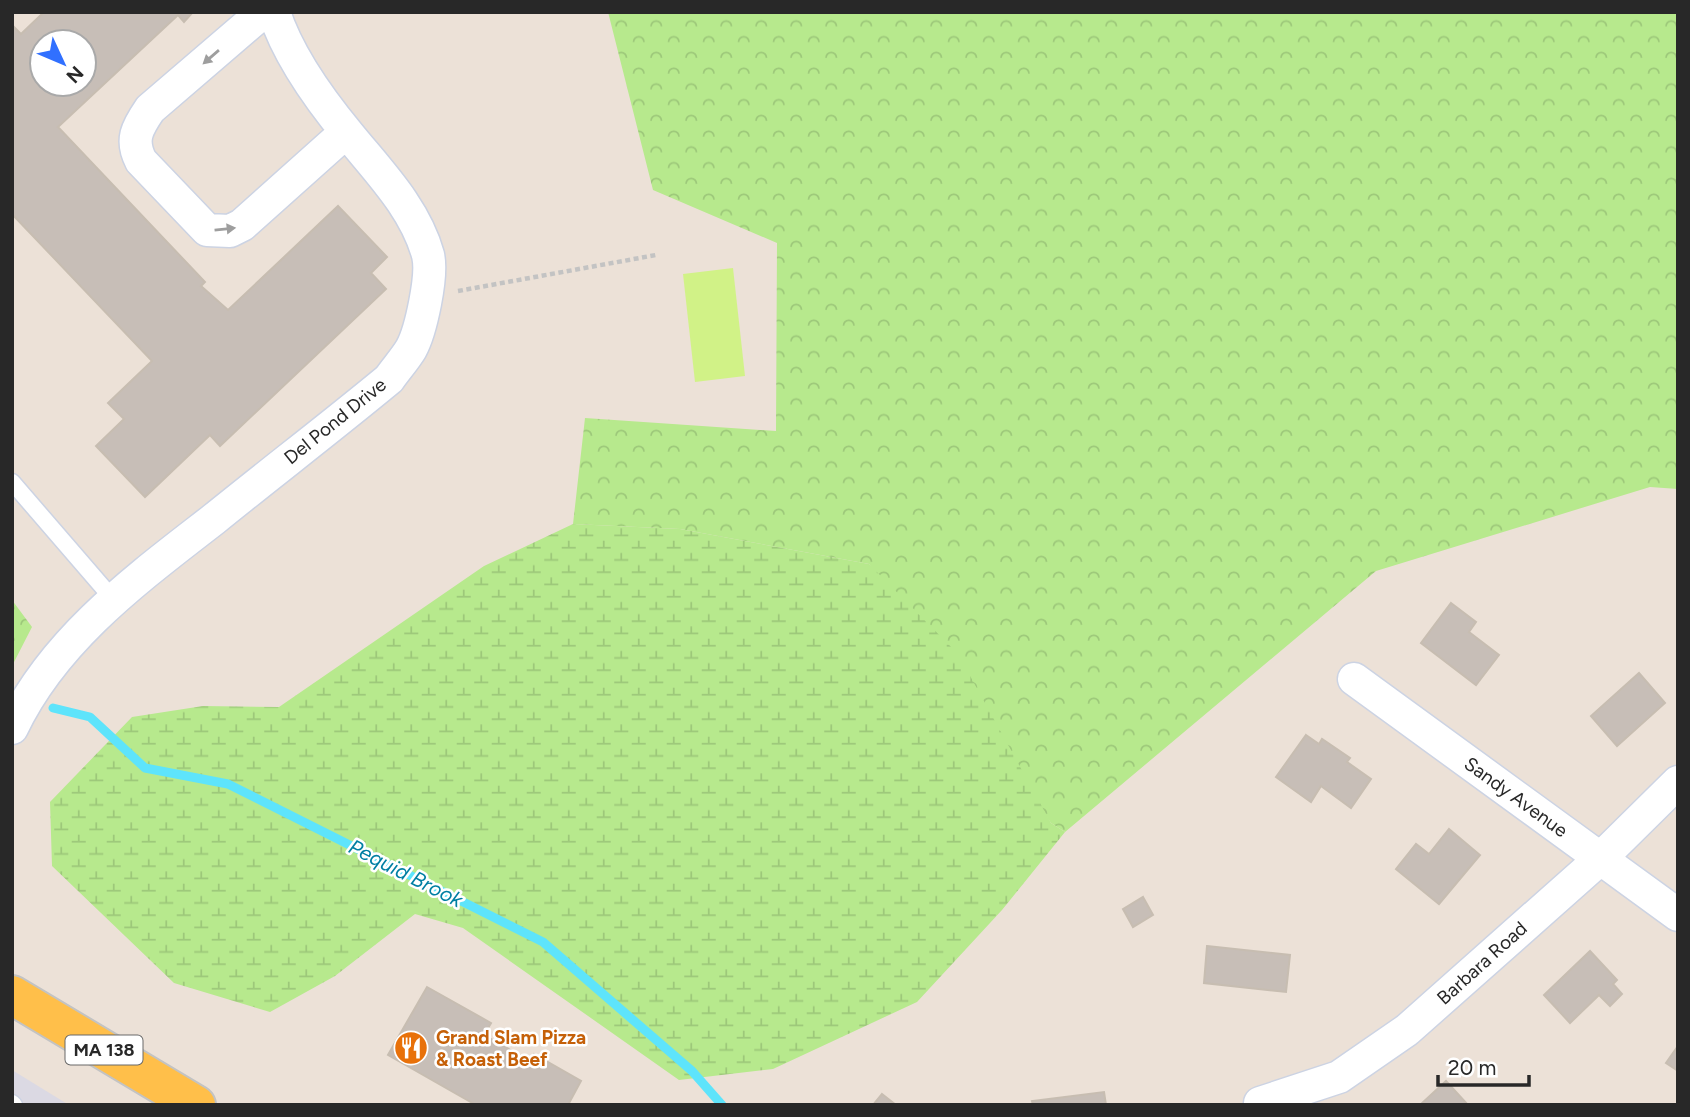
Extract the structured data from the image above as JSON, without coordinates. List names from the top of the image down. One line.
{"streets":{"main road":["MA 138"],"street":["Del Pond Drive","Sandy Avenue","Barbara Road"]},"crossings":[["Sandy Avenue","Barbara Road"]],"water":["Pequid Brook"],"places":{"restaurant":["Grand Slam Pizza & Roast Beef"]},"scale_bar":"20 m","north":"bottom right"}
